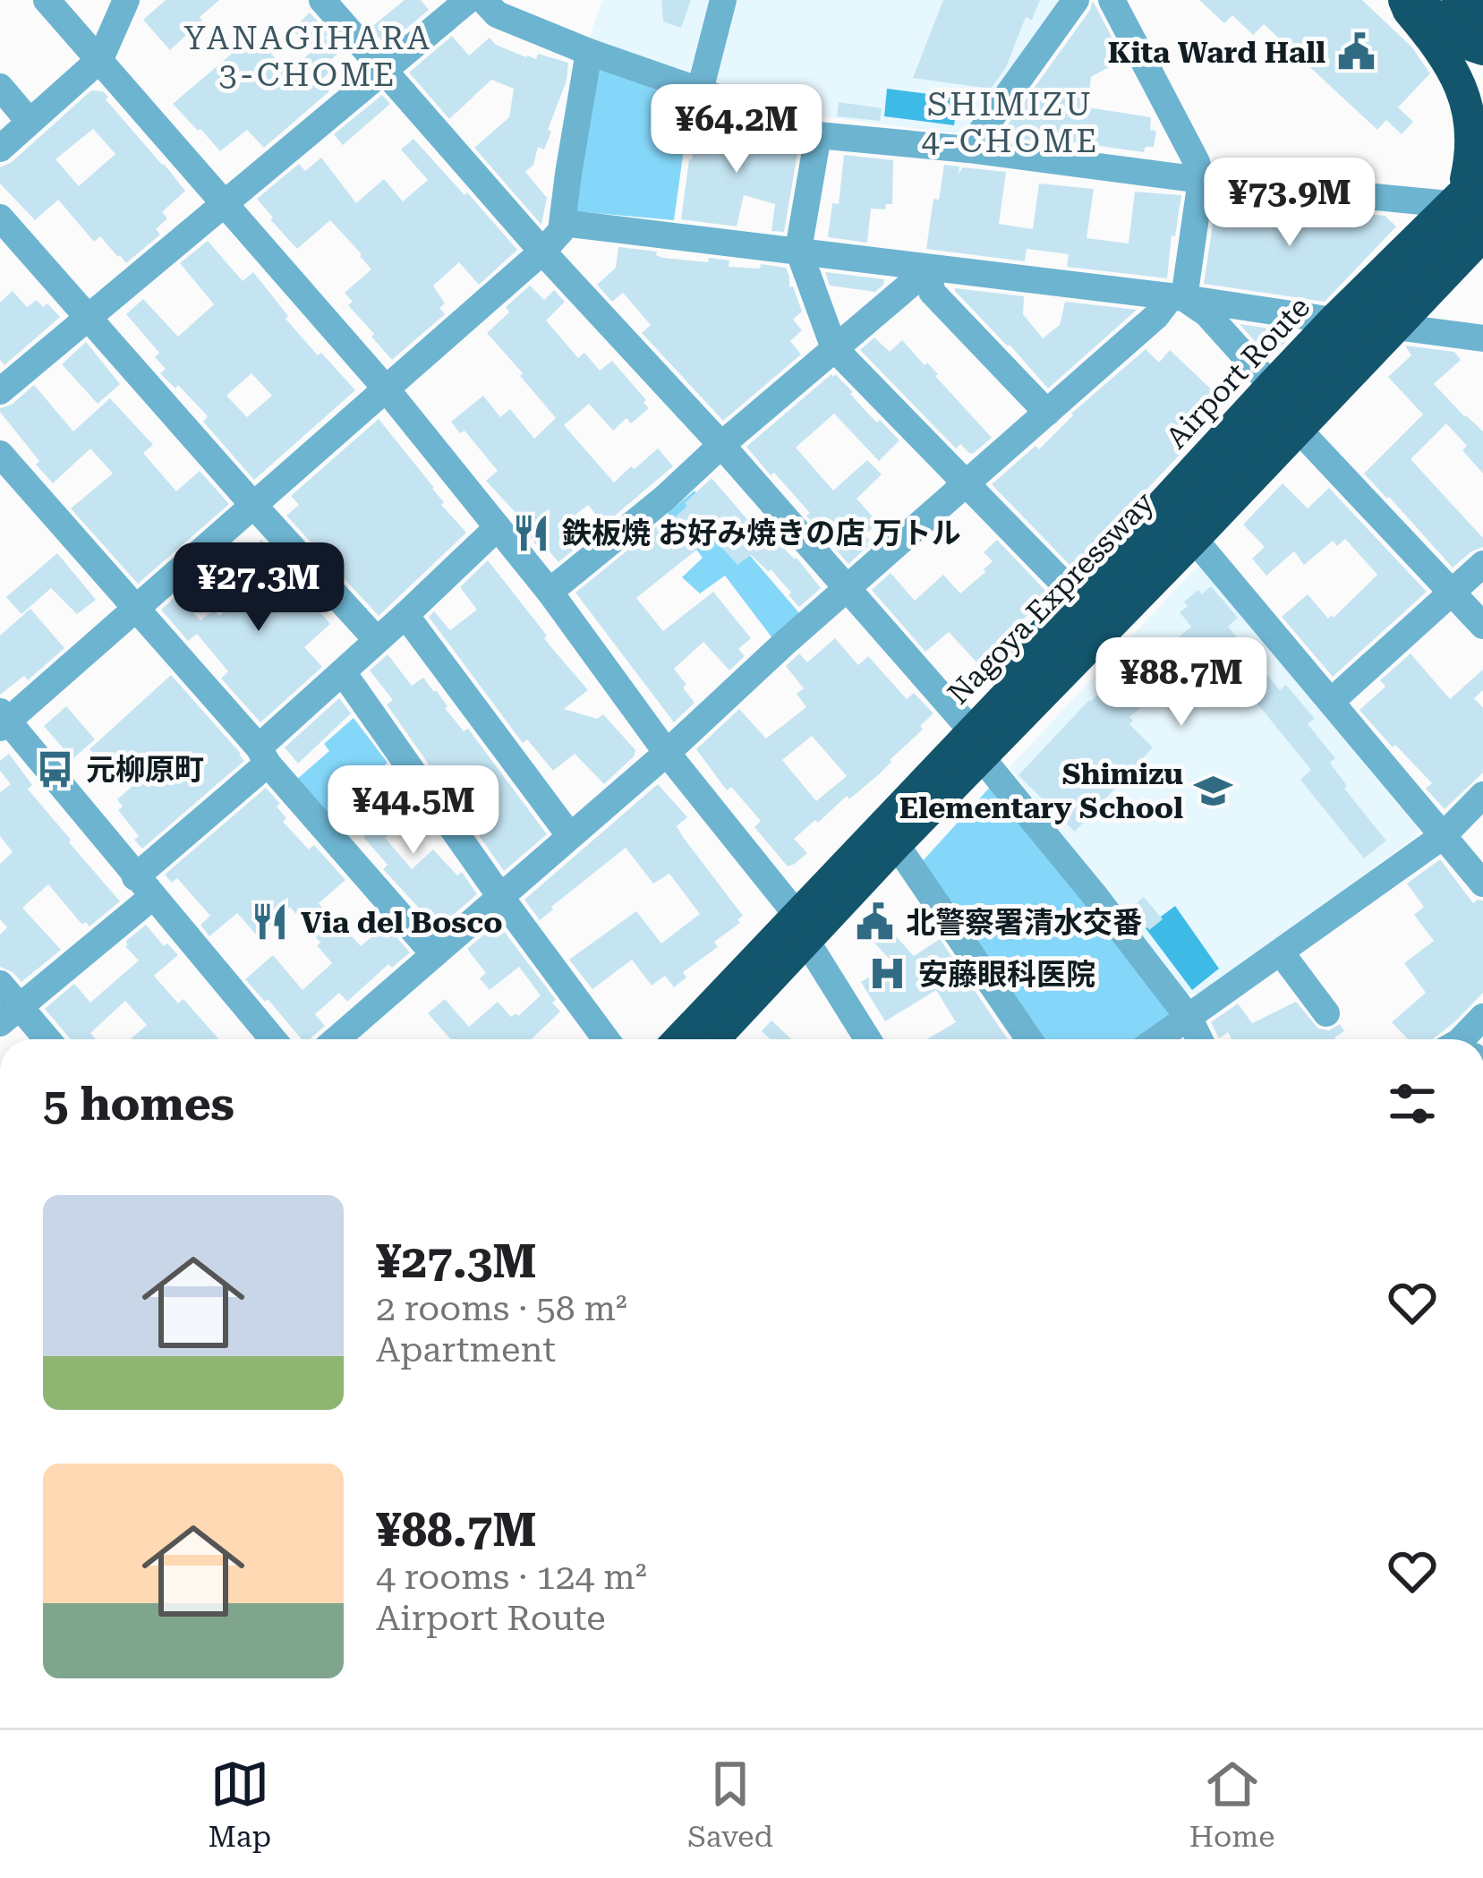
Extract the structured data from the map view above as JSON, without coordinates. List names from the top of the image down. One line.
{"streets":{"highway":["Airport Route","Nagoya Expressway"]},"crossings":[["Airport Route","Nagoya Expressway"]],"districts":["YANAGIHARA 3-CHOME","SHIMIZU 4-CHOME"],"places":{"public building":["Kita Ward Hall","北警察署清水交番"],"restaurant":["鉄板焼 お好み焼きの店 万トル","Via del Bosco"],"bus stop":["元柳原町"],"school or university":["Shimizu Elementary School"],"hospital":["安藤眼科医院"]},"page":{"price":["¥64.2M","¥73.9M","¥27.3M","¥88.7M","¥44.5M"],"heading":"5 homes","list":[{"name":"¥27.3M","note":"2 rooms · 58 m² · Apartment"},{"name":"¥88.7M","note":"4 rooms · 124 m² · Airport Route"}],"tabs":["Map","Saved","Home"]}}
